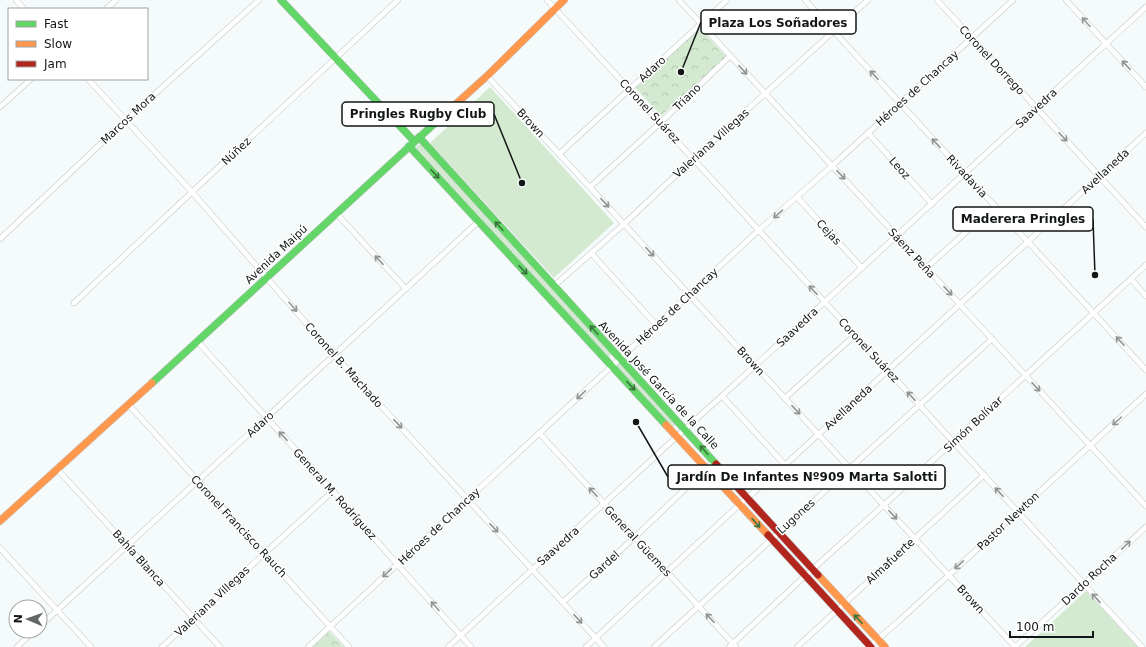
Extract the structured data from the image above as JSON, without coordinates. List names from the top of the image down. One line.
{"streets":{"main road":["Avenida Maipú","Avenida José García de la Calle"],"street":["Coronel Dorrego","Adaro","Héroes de Chancay","Triano","Saavedra","Coronel Suárez","Marcos Mora","Brown","Valeriana Villegas","Núñez","Leoz","Avellaneda","Rivadavia","Cejas","Sáenz Peña","Coronel B. Machado","Simón Bolívar","General M. Rodríguez","Lugones","Pastor Newton","Coronel Francisco Rauch","General Güemes","Bahía Blanca","Almafuerte","Gardel","Dardo Rocha"]},"crossings":[["Coronel Dorrego","Héroes de Chancay"],["Coronel Dorrego","Saavedra"],["Coronel Dorrego","Avellaneda"],["Adaro","Coronel Suárez"],["Adaro","Brown"],["Adaro","Sáenz Peña"],["Adaro","Coronel B. Machado"],["Adaro","Avenida José García de la Calle"],["Adaro","General M. Rodríguez"],["Adaro","Coronel Francisco Rauch"],["Adaro","Bahía Blanca"],["Héroes de Chancay","Coronel Suárez"],["Héroes de Chancay","Brown"],["Héroes de Chancay","Leoz"],["Héroes de Chancay","Rivadavia"],["Héroes de Chancay","Cejas"],["Héroes de Chancay","Sáenz Peña"],["Héroes de Chancay","Coronel B. Machado"],["Héroes de Chancay","Avenida José García de la Calle"],["Héroes de Chancay","General M. Rodríguez"],["Héroes de Chancay","Coronel Francisco Rauch"],["Héroes de Chancay","General Güemes"],["Triano","Coronel Suárez"],["Triano","Brown"],["Triano","Sáenz Peña"],["Saavedra","Coronel Suárez"],["Saavedra","Brown"],["Saavedra","Leoz"],["Saavedra","Rivadavia"],["Saavedra","Cejas"],["Saavedra","Sáenz Peña"],["Saavedra","Coronel B. Machado"],["Saavedra","Avenida José García de la Calle"],["Saavedra","General M. Rodríguez"],["Saavedra","General Güemes"],["Coronel Suárez","Valeriana Villegas"],["Coronel Suárez","Avellaneda"],["Coronel Suárez","Avenida Maipú"],["Coronel Suárez","Simón Bolívar"],["Coronel Suárez","Lugones"],["Coronel Suárez","Pastor Newton"],["Coronel Suárez","Almafuerte"],["Coronel Suárez","Dardo Rocha"],["Marcos Mora","Coronel B. Machado"],["Brown","Valeriana Villegas"],["Brown","Avellaneda"],["Brown","Avenida Maipú"],["Brown","Simón Bolívar"],["Brown","Lugones"],["Brown","Pastor Newton"],["Brown","Almafuerte"],["Brown","Dardo Rocha"],["Valeriana Villegas","Rivadavia"],["Valeriana Villegas","Sáenz Peña"],["Valeriana Villegas","Avenida José García de la Calle"],["Valeriana Villegas","General M. Rodríguez"],["Valeriana Villegas","Coronel Francisco Rauch"],["Valeriana Villegas","Bahía Blanca"],["Núñez","Coronel B. Machado"],["Núñez","Avenida José García de la Calle"],["Avellaneda","Rivadavia"],["Avellaneda","Sáenz Peña"],["Avellaneda","Coronel B. Machado"],["Avellaneda","Avenida José García de la Calle"],["Avellaneda","General Güemes"],["Rivadavia","Simón Bolívar"],["Sáenz Peña","Simón Bolívar"],["Sáenz Peña","Lugones"],["Sáenz Peña","Pastor Newton"],["Avenida Maipú","Coronel B. Machado"],["Avenida Maipú","Avenida José García de la Calle"],["Avenida Maipú","General M. Rodríguez"],["Avenida Maipú","Coronel Francisco Rauch"],["Avenida Maipú","Bahía Blanca"],["Coronel B. Machado","Gardel"],["Avenida José García de la Calle","Simón Bolívar"],["Avenida José García de la Calle","Lugones"],["Avenida José García de la Calle","Pastor Newton"],["Avenida José García de la Calle","Almafuerte"],["Avenida José García de la Calle","Gardel"],["Simón Bolívar","General Güemes"],["Lugones","General Güemes"],["General Güemes","Gardel"]],"one_way":["Rivadavia","Sáenz Peña","Coronel B. Machado","General M. Rodríguez","Pastor Newton","General Güemes","Dardo Rocha"],"places":["Plaza Los Soñadores","Pringles Rugby Club","Maderera Pringles","Jardín De Infantes Nº909 Marta Salotti"],"legend":["Fast","Slow","Jam"],"scale_bar":"100 m","north":"left"}
